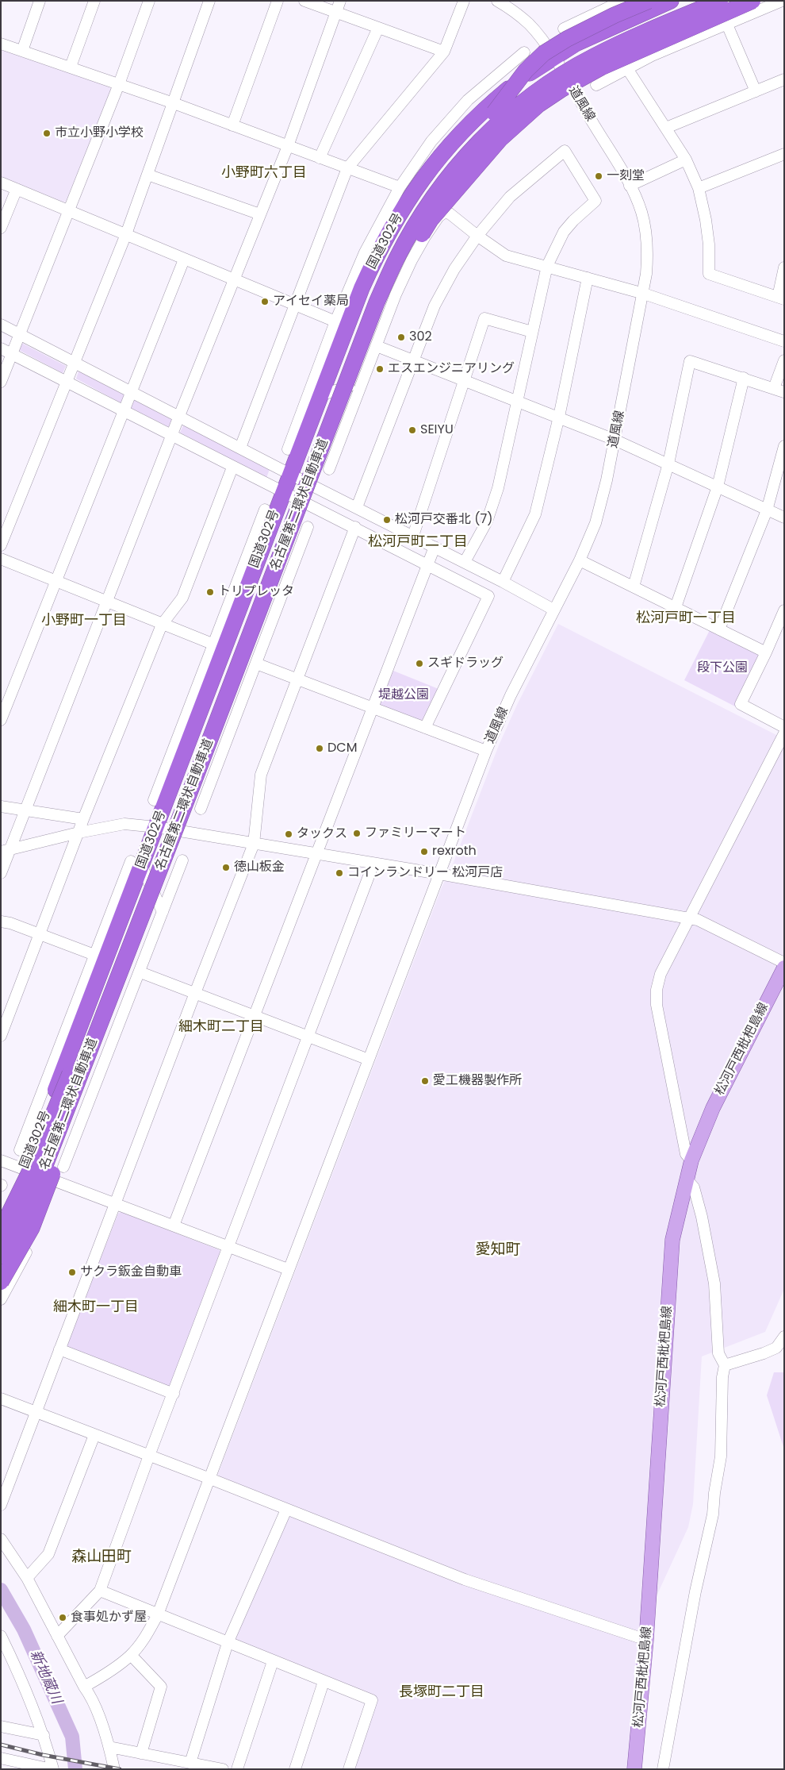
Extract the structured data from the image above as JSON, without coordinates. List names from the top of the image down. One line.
{"streets":{"highway":["国道302号","名古屋第二環状自動車道"],"main road":["松河戸西枇杷島線"],"street":["道風線"]},"crossings":[["道風線","国道302号"],["国道302号","名古屋第二環状自動車道"]],"districts":["小野町六丁目","松河戸町二丁目","松河戸町一丁目","小野町一丁目","細木町二丁目","愛知町","細木町一丁目","森山田町","長塚町二丁目"],"water":["新地蔵川"],"parks":["段下公園","堤越公園"],"places":["市立小野小学校","一刻堂","アイセイ薬局","302","エスエンジニアリング","SEIYU","松河戸交番北 (7)","トリプレッタ","スギドラッグ","DCM","ファミリーマート","タックス","rexroth","徳山板金","コインランドリー 松河戸店","愛工機器製作所","サクラ鈑金自動車","食事処かず屋"]}
